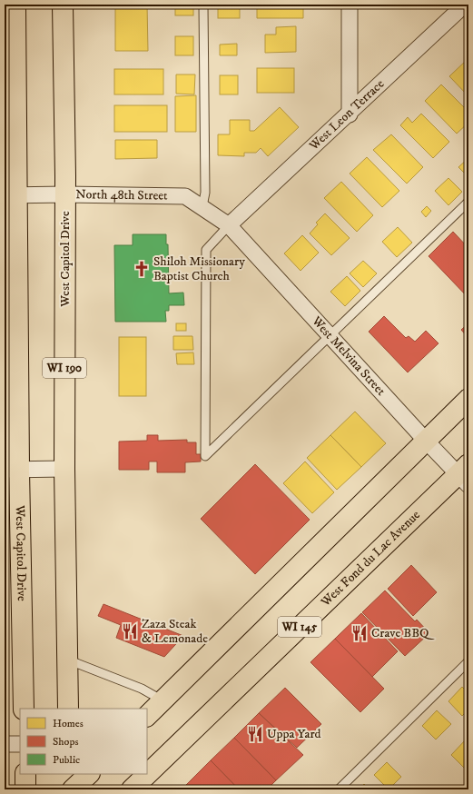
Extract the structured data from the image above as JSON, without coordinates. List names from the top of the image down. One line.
{"streets":{"main road":["West Capitol Drive","WI 190","West Fond du Lac Avenue","WI 145"],"street":["West Leon Terrace","North 48th Street","West Melvina Street"]},"crossings":[["West Leon Terrace","North 48th Street"],["West Leon Terrace","West Melvina Street"],["North 48th Street","West Capitol Drive"],["North 48th Street","West Melvina Street"],["West Melvina Street","West Fond du Lac Avenue"]],"places":{"church":["Shiloh Missionary Baptist Church"],"restaurant":["Zaza Steak & Lemonade","Crave BBQ","Uppa Yard"]},"legend":["Homes","Shops","Public"]}
